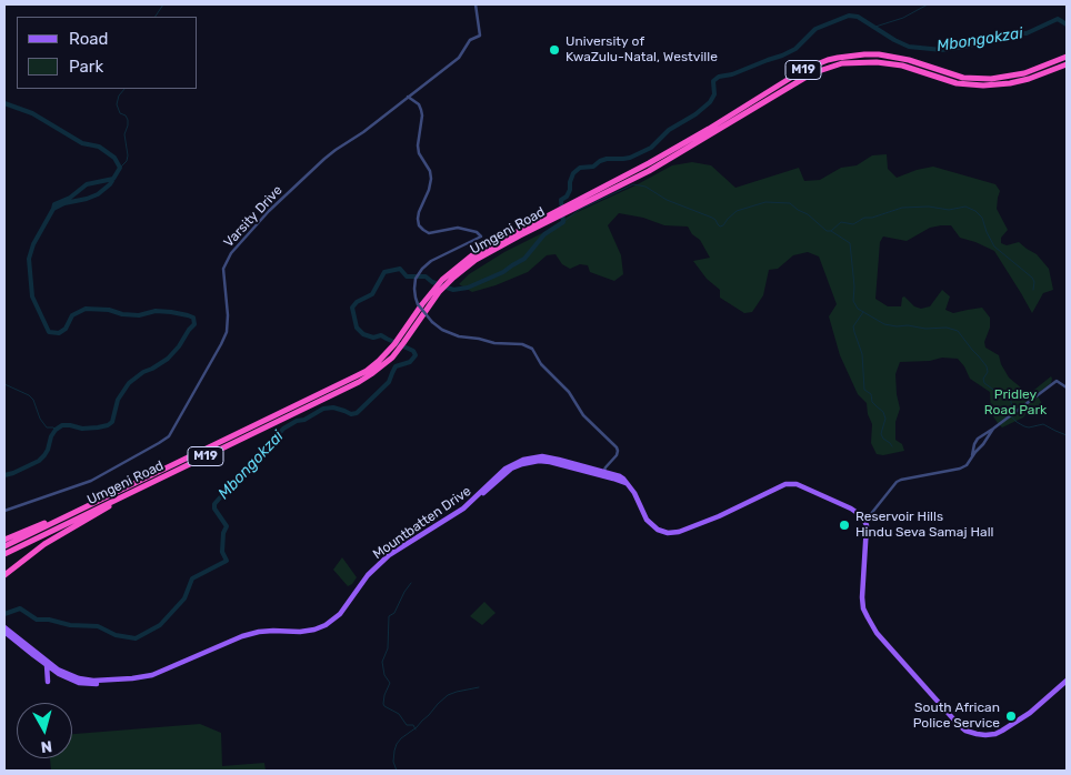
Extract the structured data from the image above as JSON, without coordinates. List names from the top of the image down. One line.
{"streets":{"highway":["M19","Umgeni Road"],"main road":["Mountbatten Drive"],"street":["Varsity Drive"]},"water":["Mbongokzai"],"parks":["Pridley Road Park"],"places":["University of KwaZulu-Natal, Westville","Reservoir Hills Hindu Seva Samaj Hall","South African Police Service"],"legend":["Road","Park"],"north":"bottom"}
